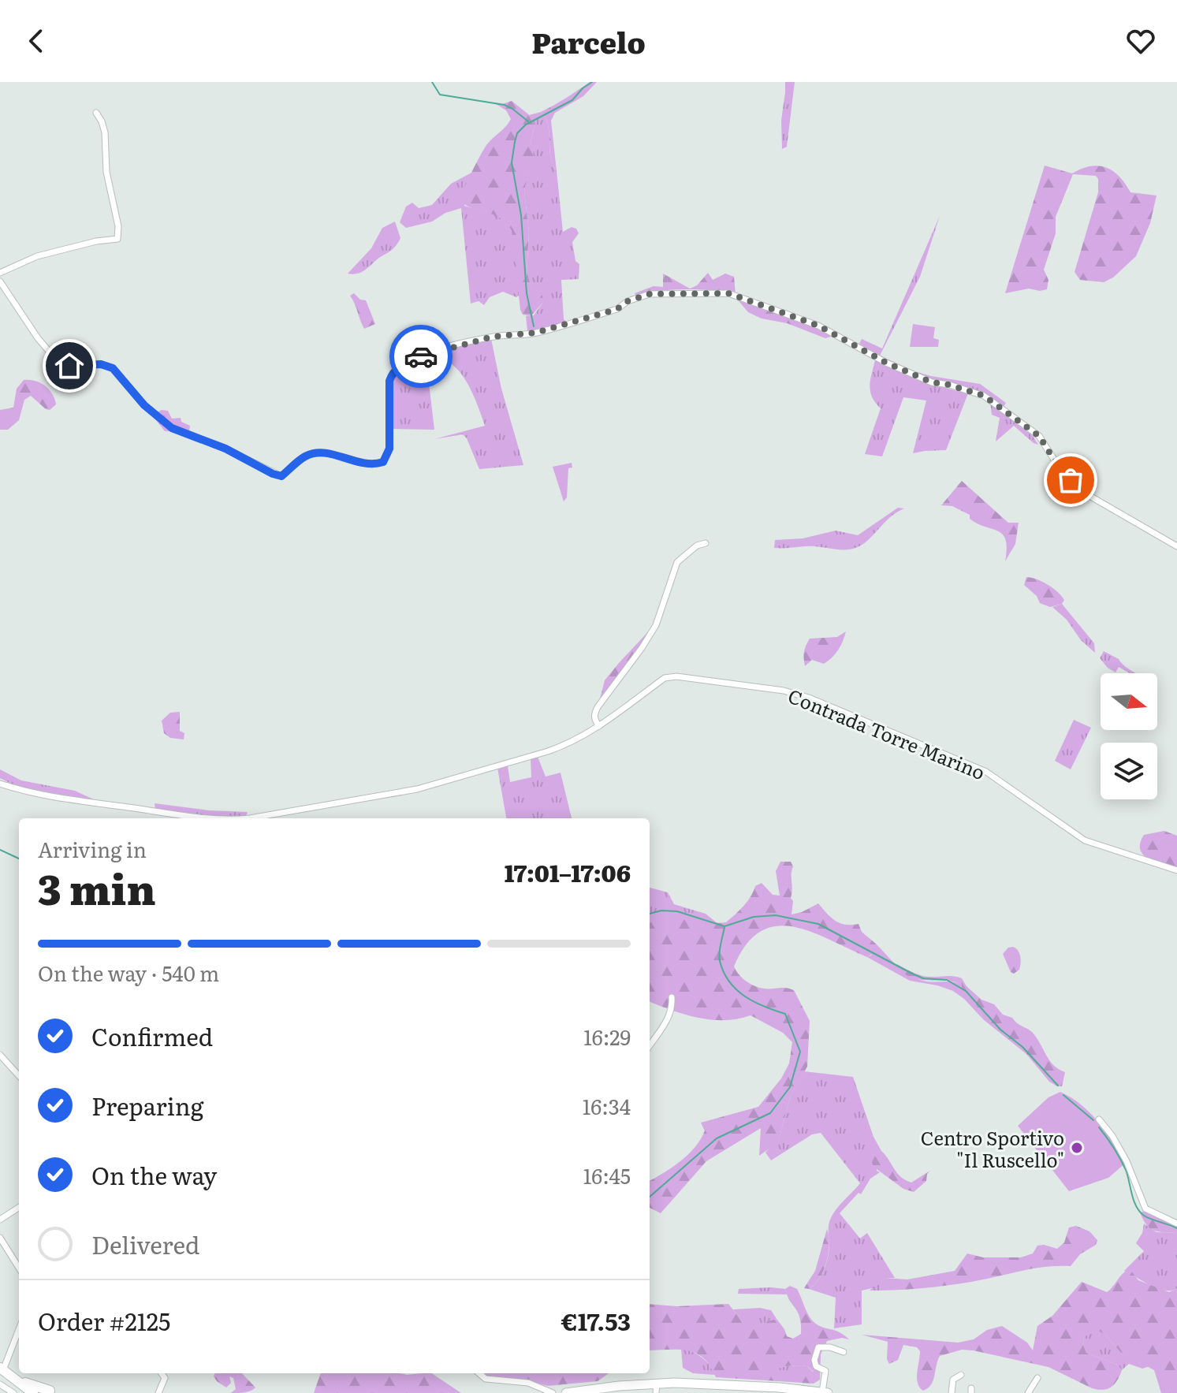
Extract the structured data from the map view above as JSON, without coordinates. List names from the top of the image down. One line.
{"streets":{"street":["Contrada Torre Marino"]},"places":["Centro Sportivo \"Il Ruscello\""],"north":"right","page":{"header":"Parcelo","heading":["3 min","Arriving in","17:01–17:06"],"panel":["Order #2125","€17.53"],"bar":"On the way · 540 m","list":[["Confirmed","16:29"],["Preparing","16:34"],["On the way","16:45"],"Delivered"]}}
